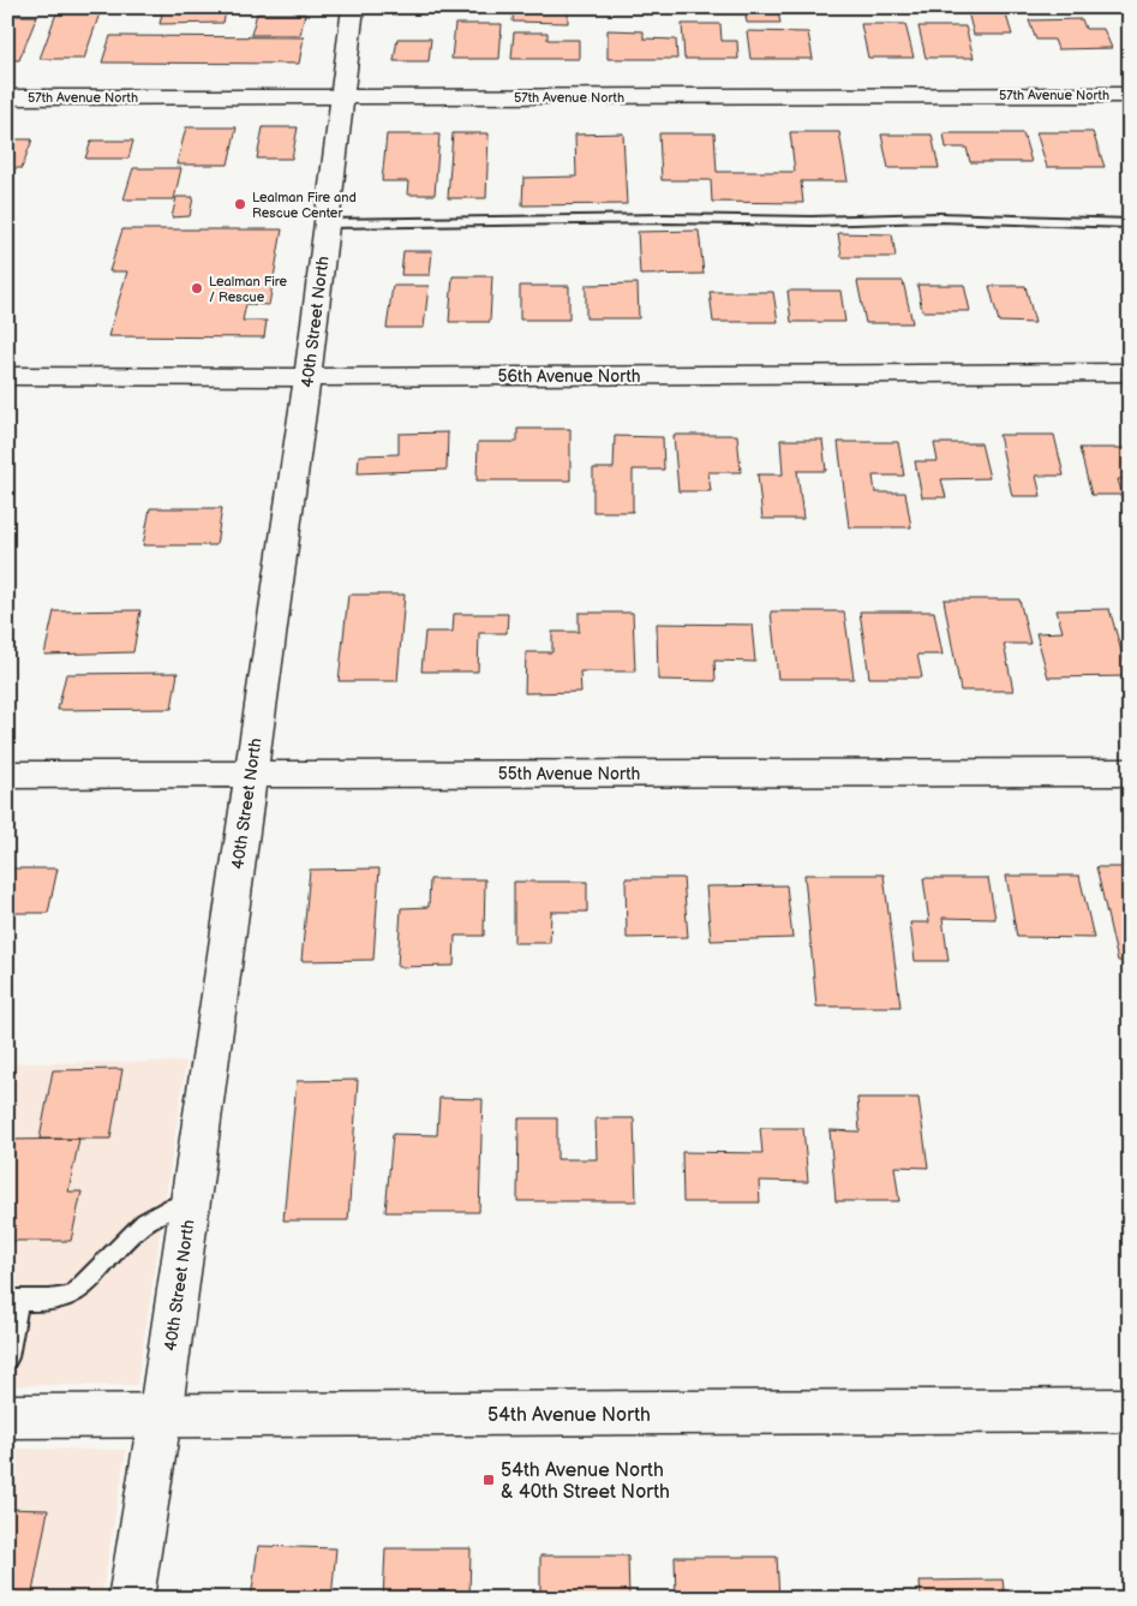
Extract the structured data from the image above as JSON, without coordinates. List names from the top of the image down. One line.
{"streets":{"street":["57th Avenue North","40th Street North","56th Avenue North","55th Avenue North","54th Avenue North"]},"crossings":[["57th Avenue North","40th Street North"],["40th Street North","56th Avenue North"],["40th Street North","55th Avenue North"],["40th Street North","54th Avenue North"]],"places":{"other":["Lealman Fire and Rescue Center","Lealman Fire / Rescue"],"transit":["54th Avenue North & 40th Street North"]}}
